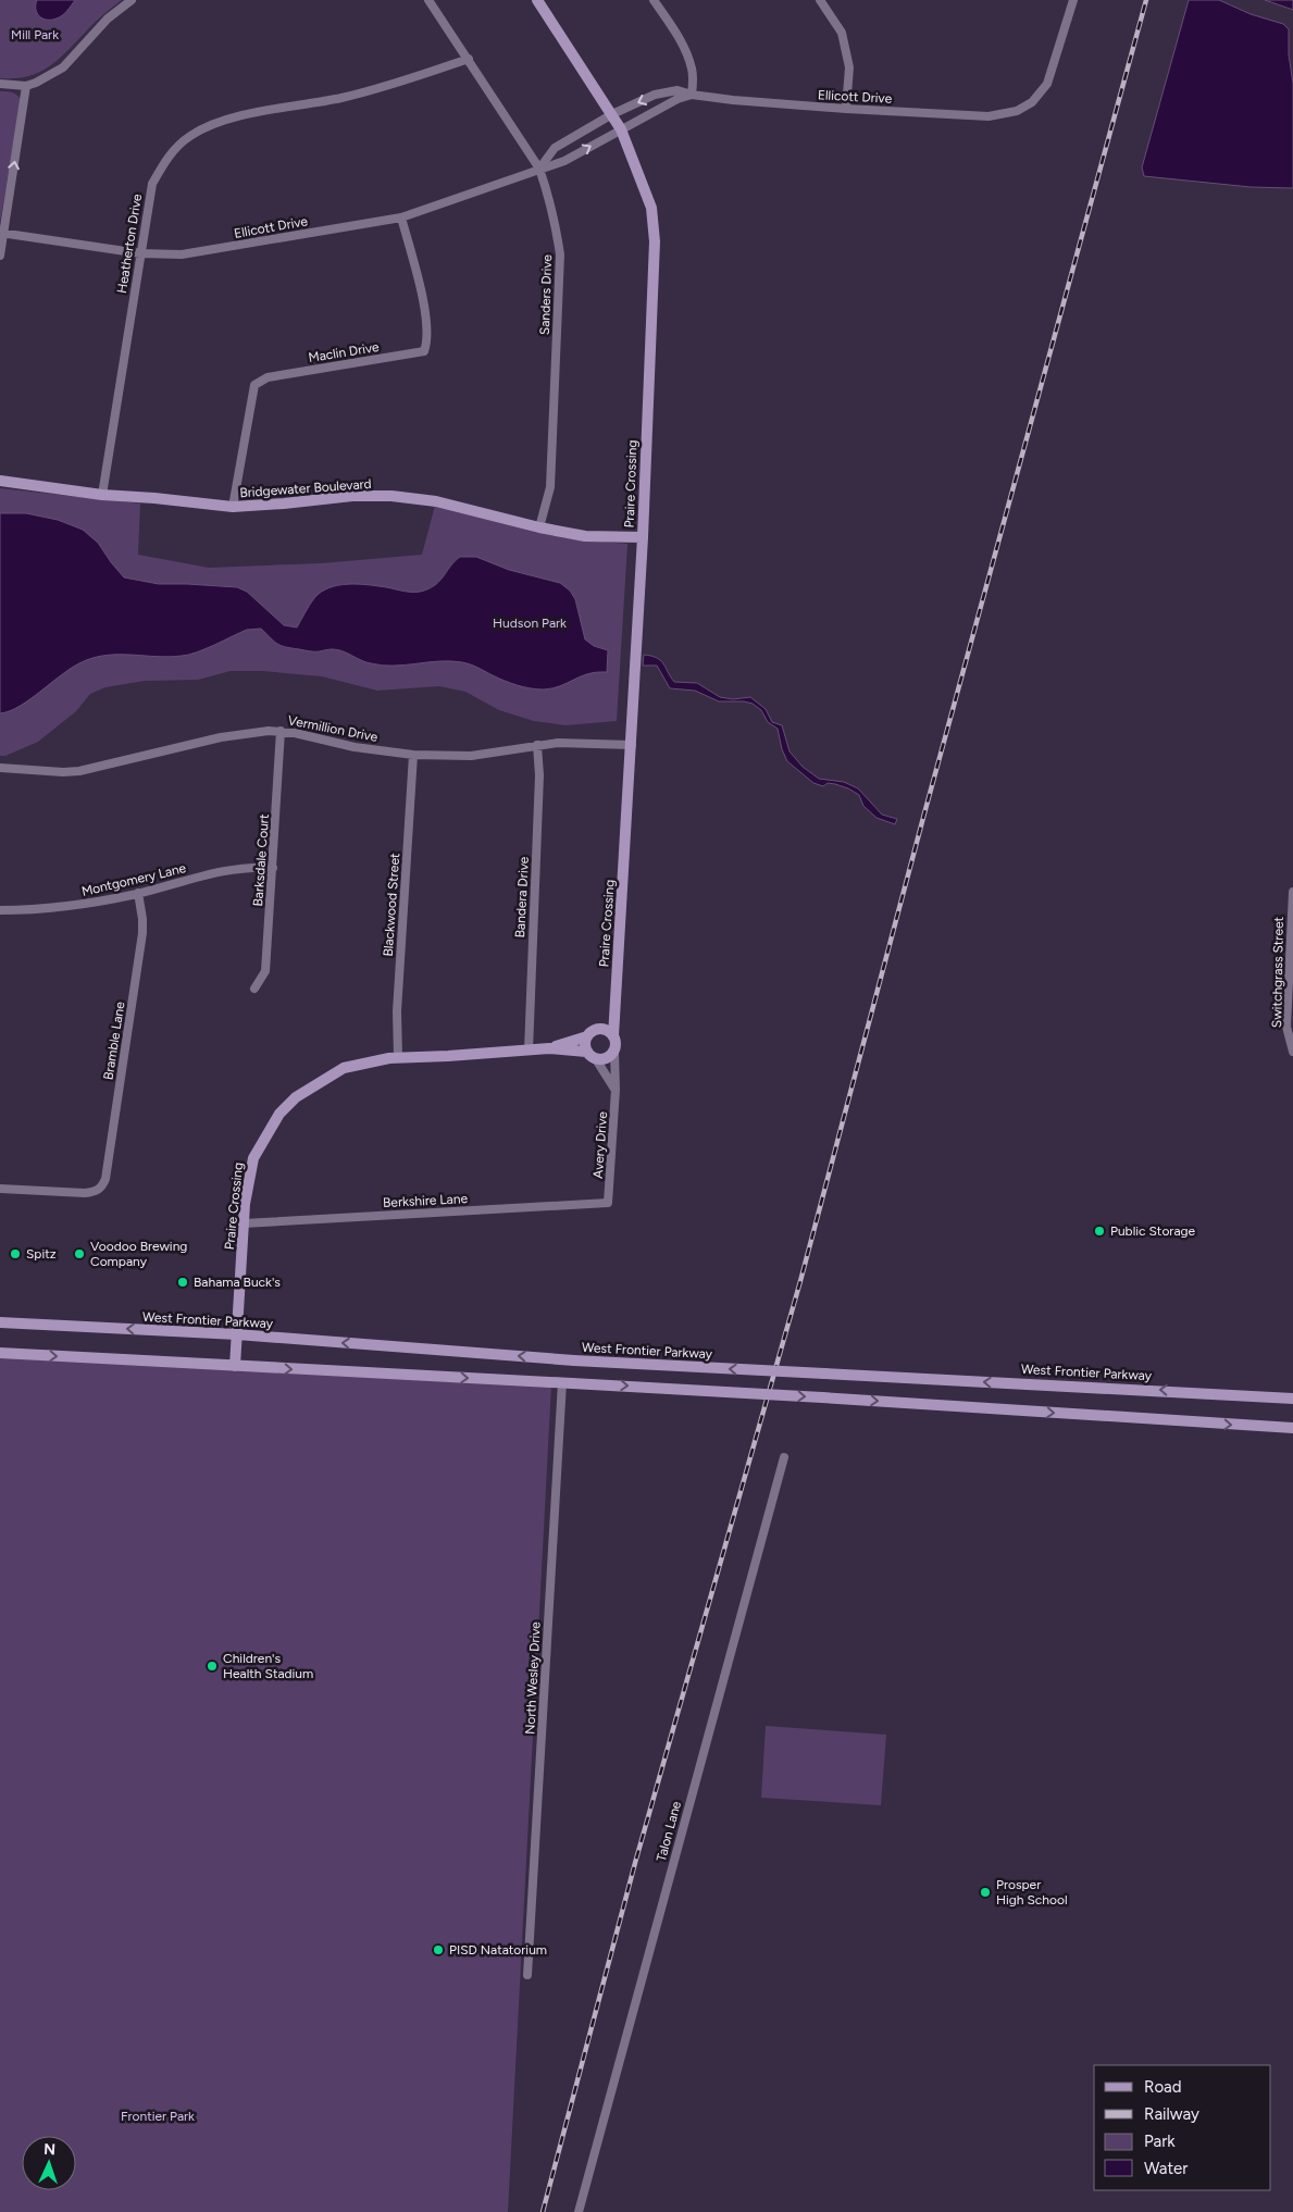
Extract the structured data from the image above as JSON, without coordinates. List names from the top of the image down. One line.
{"streets":{"street":["Ellicott Drive","Heatherton Drive","Sanders Drive","Maclin Drive","Praire Crossing","Bridgewater Boulevard","Vermillion Drive","Barksdale Court","Montgomery Lane","Bandera Drive","Blackwood Street","Switchgrass Street","Bramble Lane","Avery Drive","Berkshire Lane","West Frontier Parkway","North Wesley Drive","Talon Lane"]},"crossings":[["Ellicott Drive","Heatherton Drive"],["Ellicott Drive","Sanders Drive"],["Ellicott Drive","Maclin Drive"],["Ellicott Drive","Praire Crossing"],["Heatherton Drive","Sanders Drive"],["Heatherton Drive","Bridgewater Boulevard"],["Sanders Drive","Bridgewater Boulevard"],["Maclin Drive","Bridgewater Boulevard"],["Praire Crossing","Bridgewater Boulevard"],["Praire Crossing","Vermillion Drive"],["Praire Crossing","Bandera Drive"],["Praire Crossing","Blackwood Street"],["Praire Crossing","Avery Drive"],["Praire Crossing","Berkshire Lane"],["Praire Crossing","West Frontier Parkway"],["Vermillion Drive","Barksdale Court"],["Vermillion Drive","Bandera Drive"],["Vermillion Drive","Blackwood Street"],["Barksdale Court","Montgomery Lane"],["Montgomery Lane","Bramble Lane"],["Avery Drive","Berkshire Lane"]],"parks":["Mill Park","Hudson Park","Frontier Park"],"places":["Public Storage","Spitz","Voodoo Brewing Company","Bahama Buck's","Children's Health Stadium","Prosper High School","PISD Natatorium"],"legend":["Road","Railway","Park","Water"],"north":"top"}
